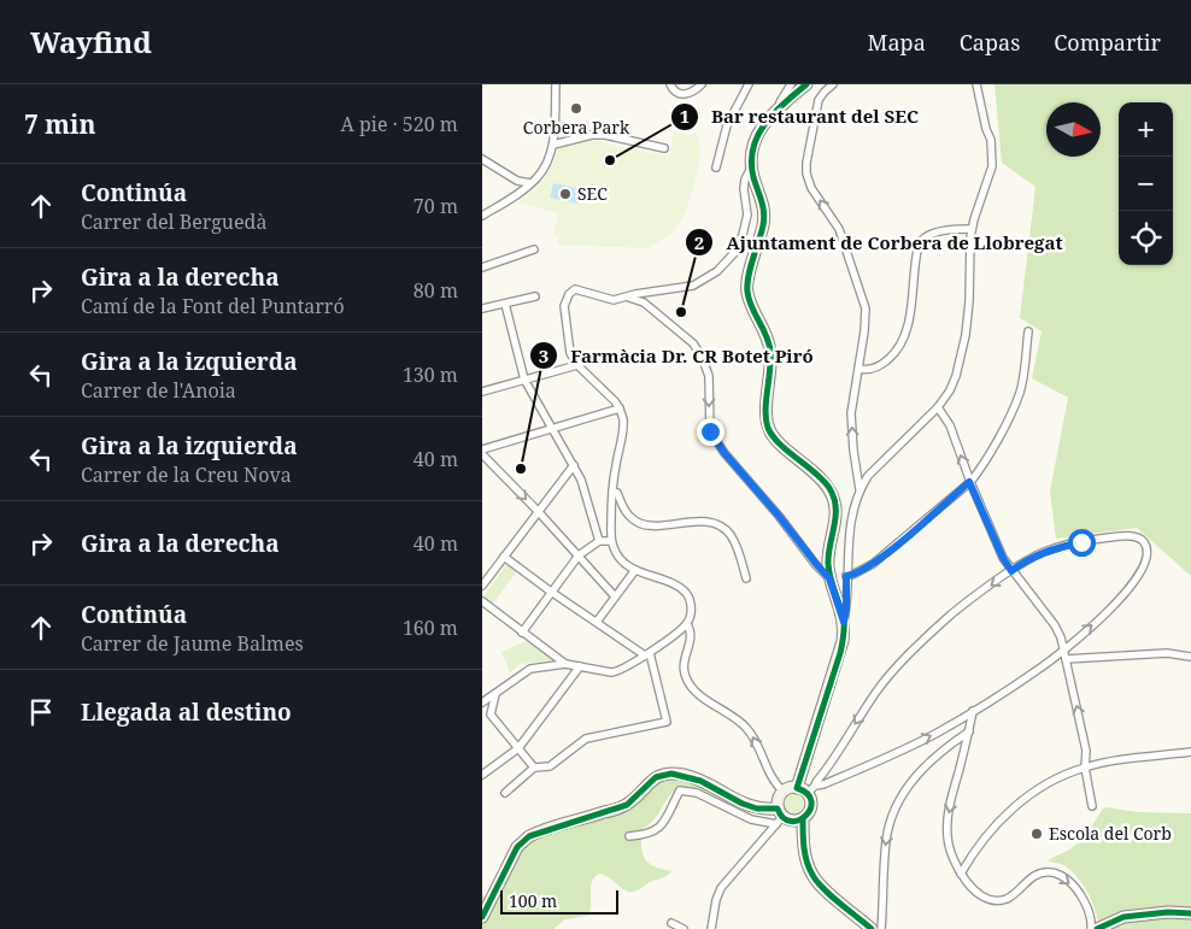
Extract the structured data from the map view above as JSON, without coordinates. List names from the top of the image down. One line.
{"places":["Corbera Park","Bar restaurant del SEC","SEC","Ajuntament de Corbera de Llobregat","Farmàcia Dr. CR Botet Piró","Escola del Corb"],"scale_bar":"100 m","north":"right","page":{"header":"Wayfind","nav":["Mapa","Capas","Compartir"],"heading":["7 min","A pie · 520 m"],"map_buttons":["+","−"],"list":[["Continúa","Carrer del Berguedà","70 m"],["Gira a la derecha","Camí de la Font del Puntarró","80 m"],["Gira a la izquierda","Carrer de l'Anoia","130 m"],["Gira a la izquierda","Carrer de la Creu Nova","40 m"],["Gira a la derecha","40 m"],["Continúa","Carrer de Jaume Balmes","160 m"],"Llegada al destino"],"scale":"100 m"}}
